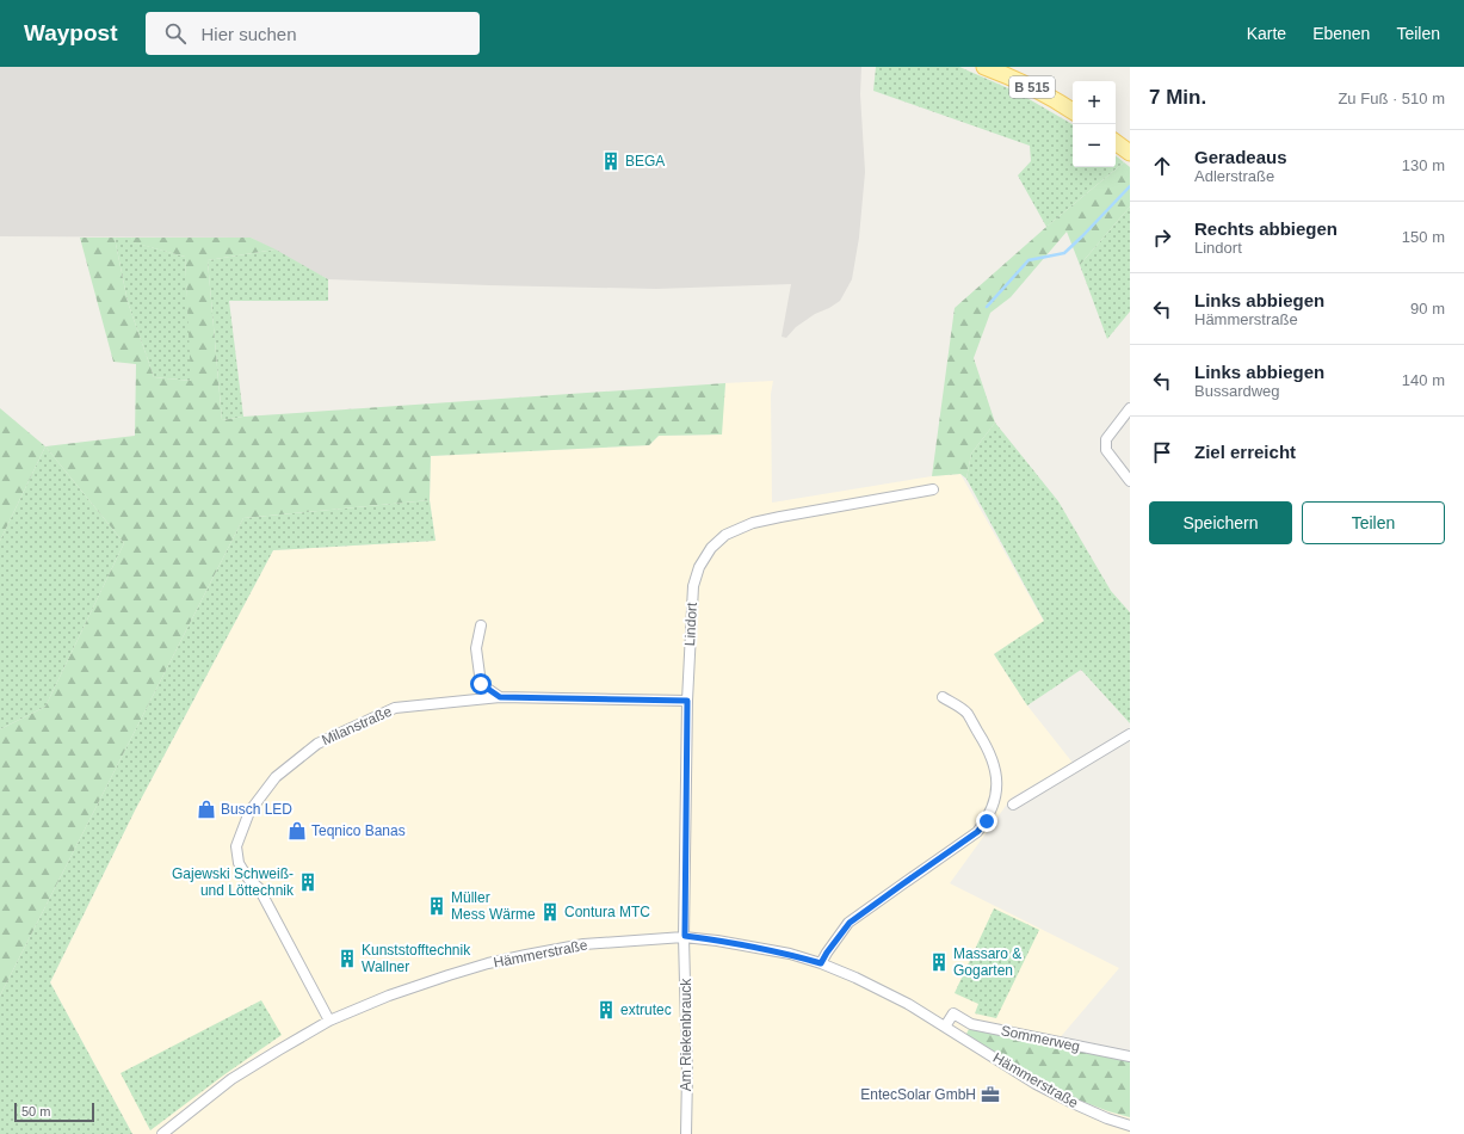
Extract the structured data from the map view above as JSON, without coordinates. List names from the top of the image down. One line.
{"streets":{"main road":["B 515"],"street":["Lindort","Milanstraße","Hämmerstraße","Am Riekenbrauck","Sommerweg"]},"crossings":[["Lindort","Milanstraße"],["Lindort","Hämmerstraße"],["Lindort","Am Riekenbrauck"],["Milanstraße","Hämmerstraße"],["Hämmerstraße","Am Riekenbrauck"],["Hämmerstraße","Sommerweg"]],"places":{"building":["BEGA","Gajewski Schweiß- und Löttechnik","Müller Mess Wärme","Contura MTC","Kunststofftechnik Wallner","Massaro & Gogarten","extrutec"],"shop":["Busch LED","Teqnico Banas"],"office":["EntecSolar GmbH"]},"scale_bar":"50 m","page":{"header":"Waypost","search":"Hier suchen","nav":["Karte","Ebenen","Teilen"],"heading":["7 Min.","Zu Fuß · 510 m"],"map_buttons":["+","−"],"list":[["Geradeaus","Adlerstraße","130 m"],["Rechts abbiegen","Lindort","150 m"],["Links abbiegen","Hämmerstraße","90 m"],["Links abbiegen","Bussardweg","140 m"],"Ziel erreicht"],"buttons":["Speichern","Teilen"],"scale":"50 m"}}
